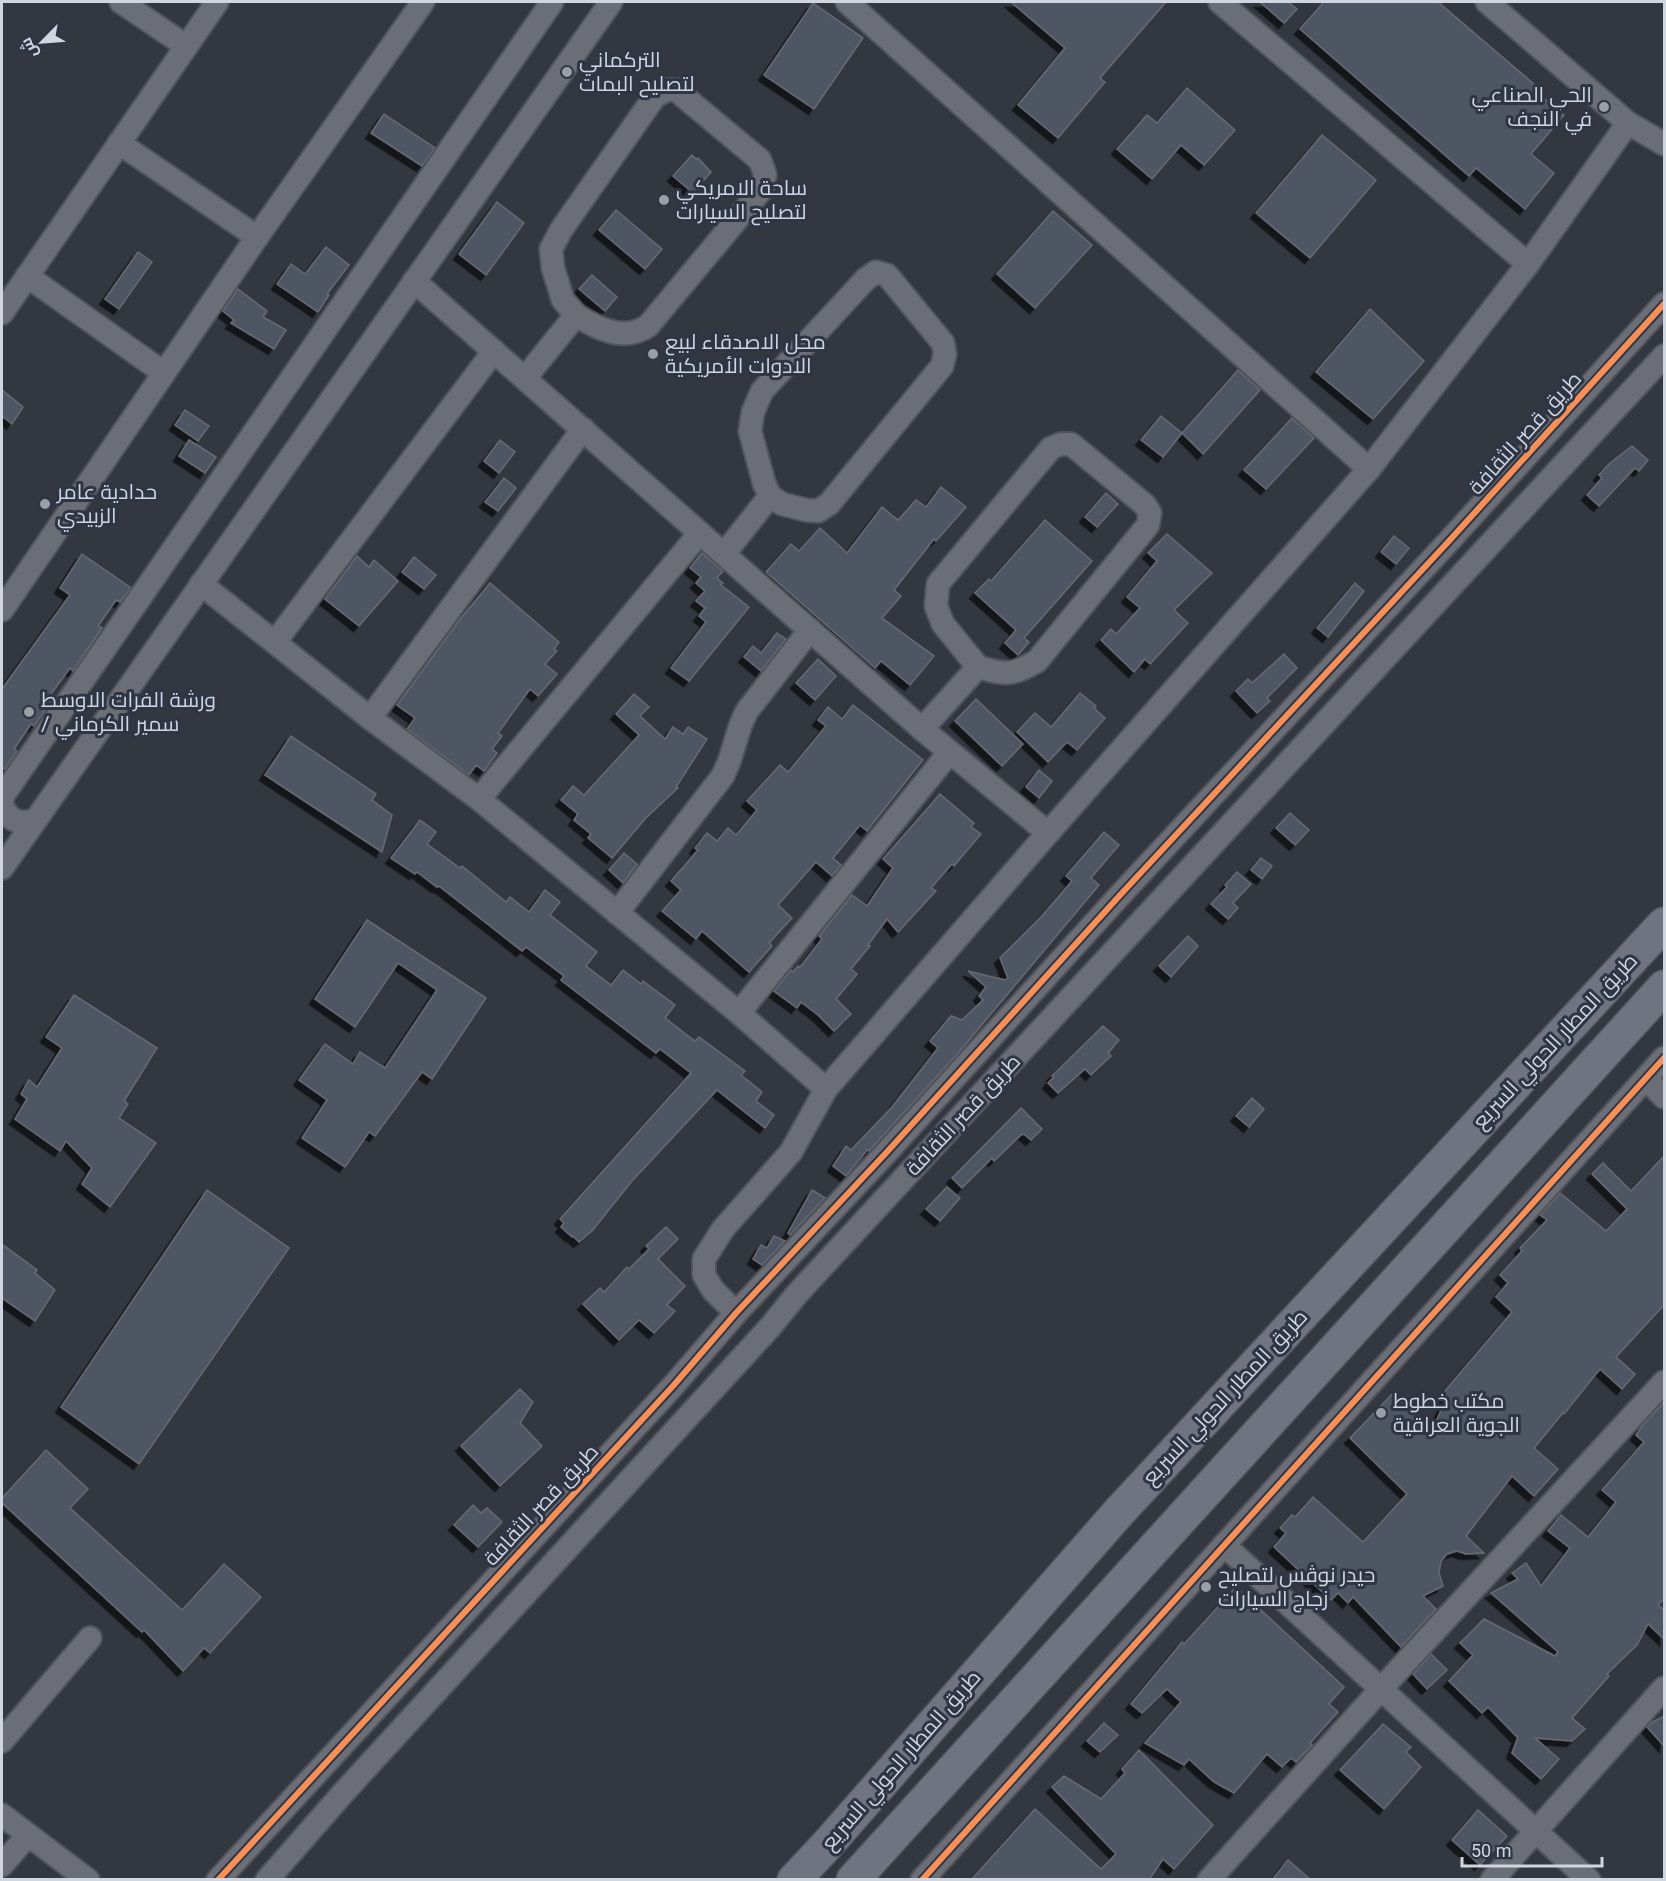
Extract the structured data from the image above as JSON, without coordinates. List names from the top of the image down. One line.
{"streets":{"highway":["طريق المطار الحولي السريع"],"street":["طريق قصر الثقافة"]},"places":["التركماني لتصليح البمات","الحي الصناعي في النجف","ساحة الامريكي لتصليح السيارات","محل الاصدقاء لبيع الادوات الأمريكية","حدادية عامر الزبيدي","ورشة الفرات الاوسط / سمير الكرماني","مكتب خطوط الجوية العراقية","حيدر نوڤس لتصليح زجاج السيارات"],"scale_bar":"50 m","north":"bottom left"}
